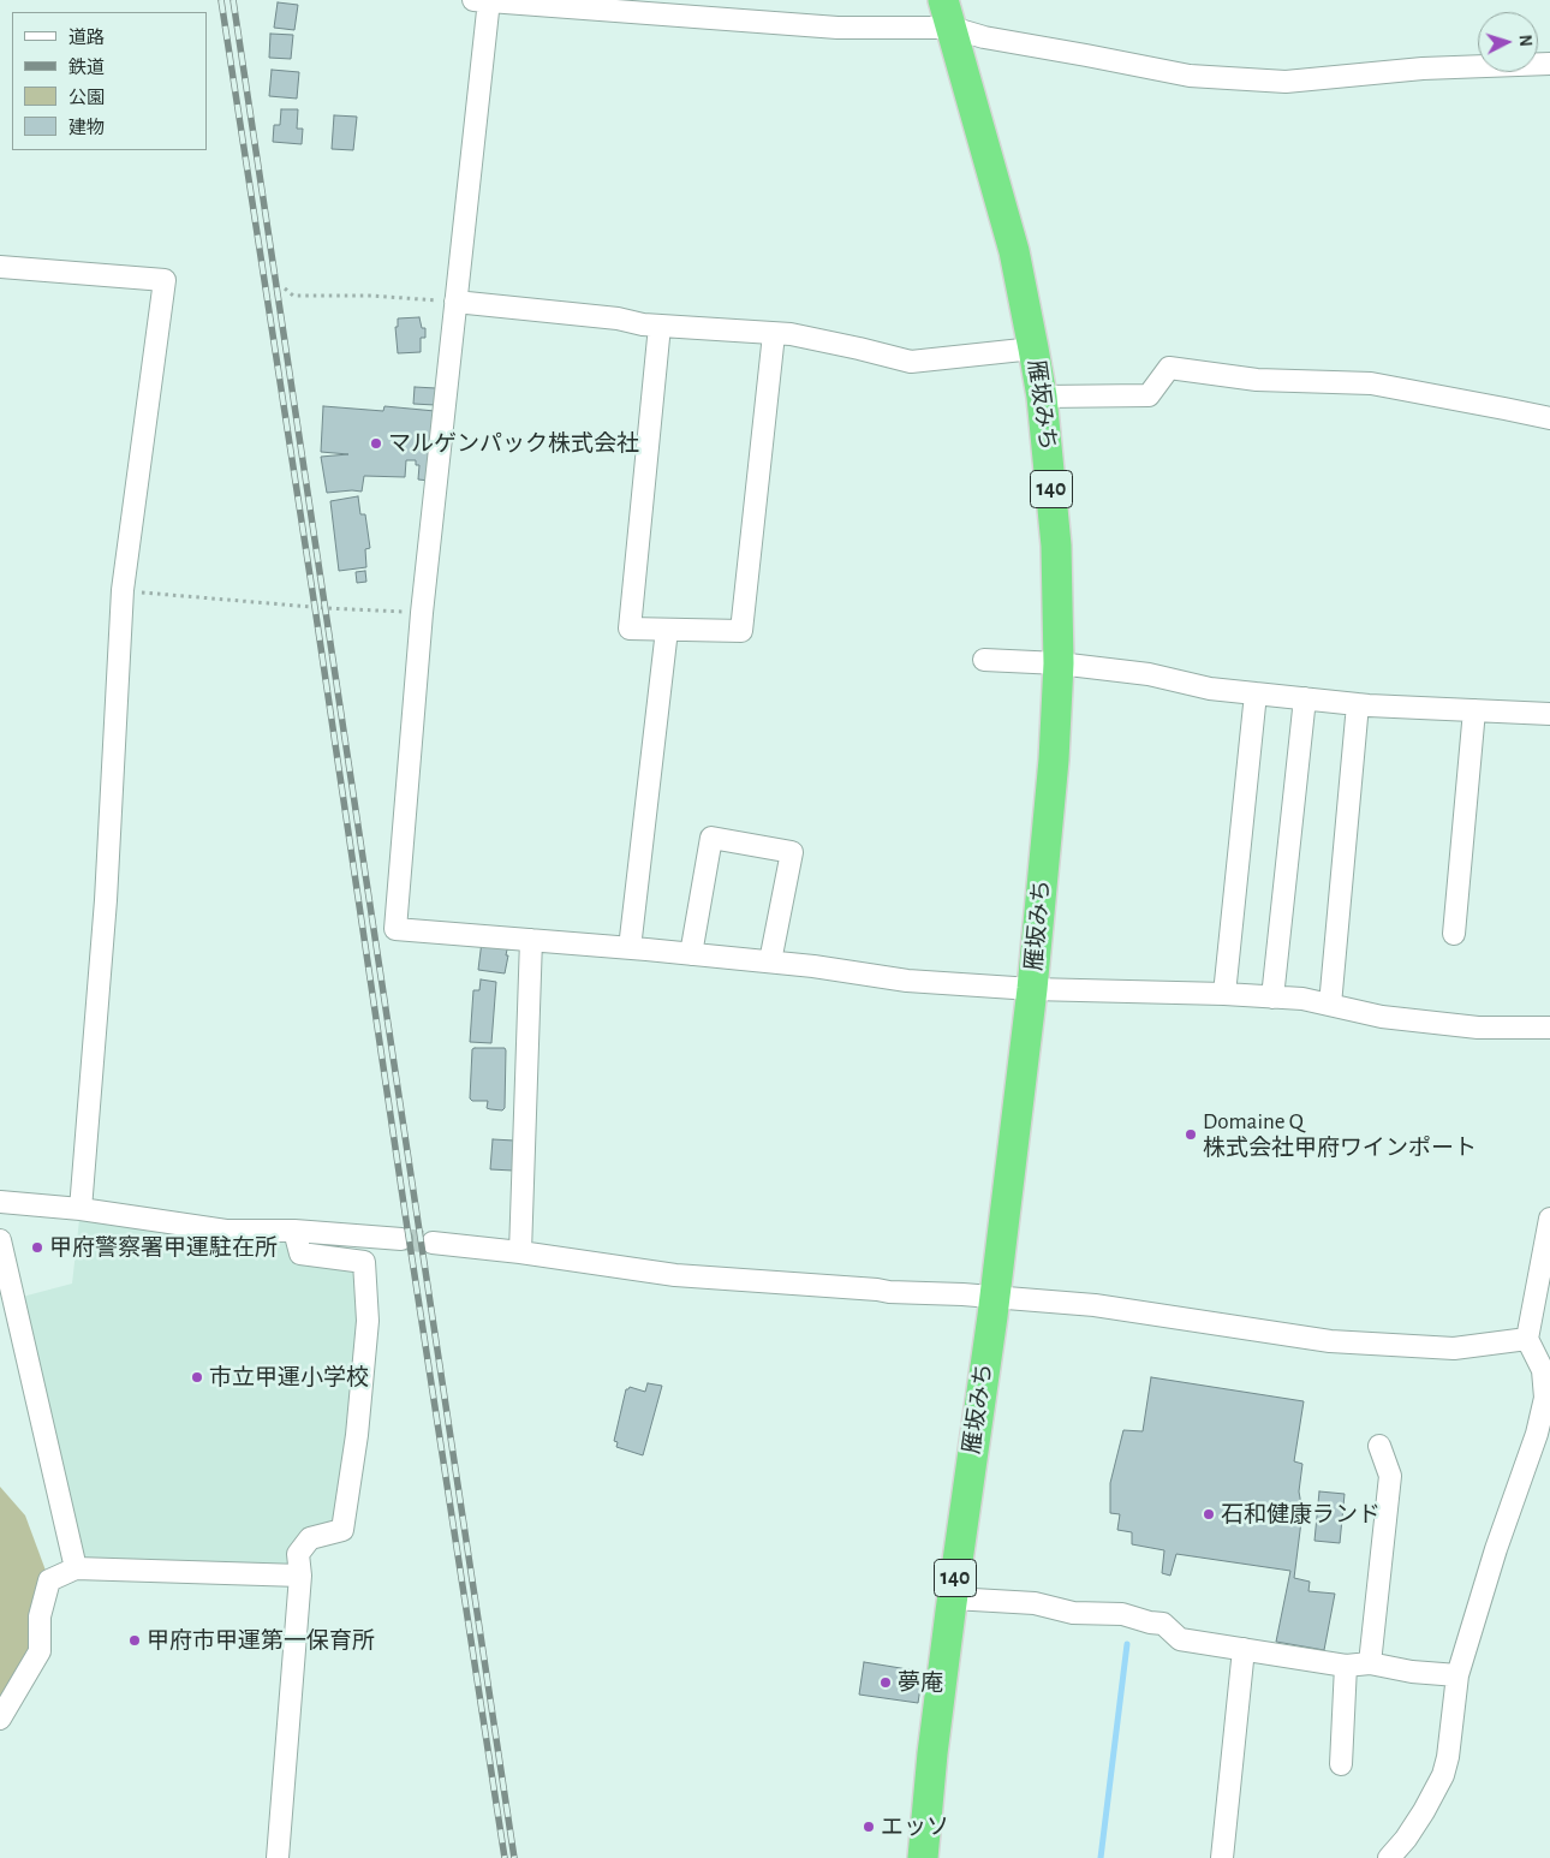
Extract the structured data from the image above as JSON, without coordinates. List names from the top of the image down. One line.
{"streets":{"highway":["雁坂みち","140"]},"places":["マルゲンパック株式会社","Domaine Q 株式会社甲府ワインポート","甲府警察署甲運駐在所","市立甲運小学校","石和健康ランド","甲府市甲運第一保育所","夢庵","エッソ"],"legend":["道路","鉄道","公園","建物"],"north":"right"}
